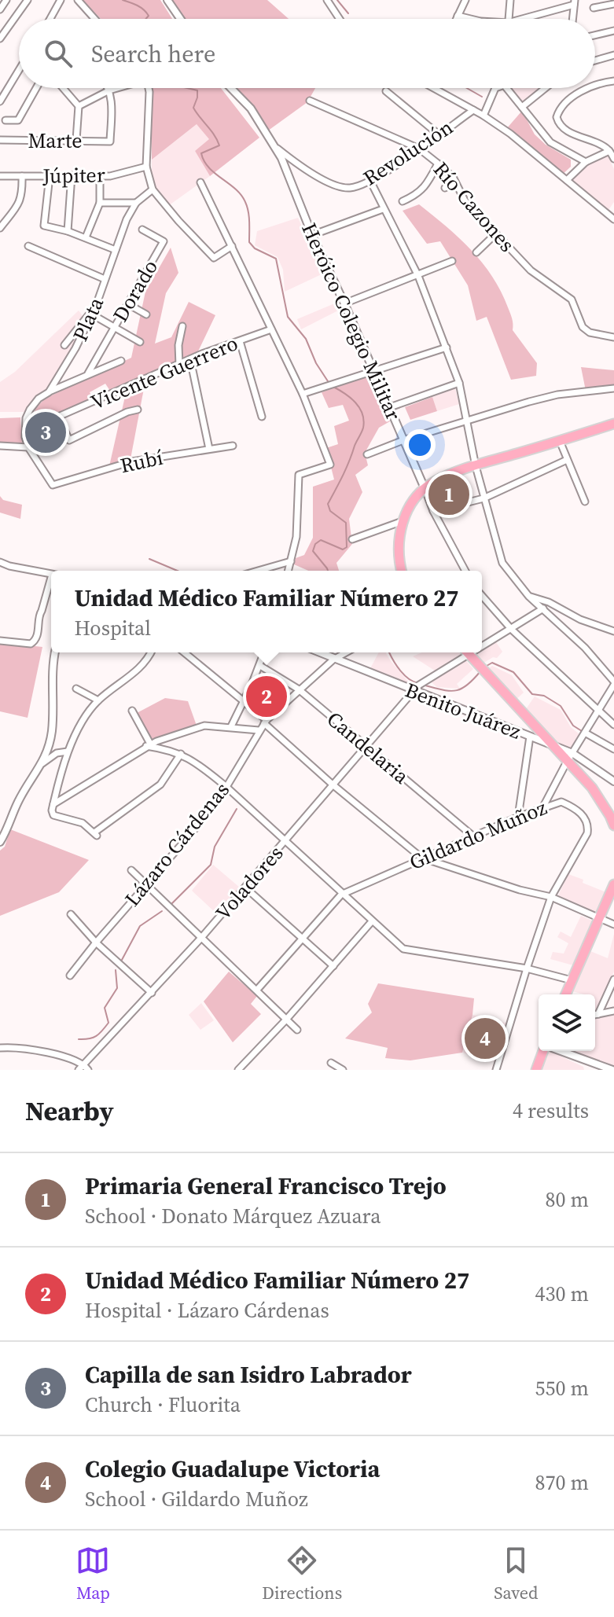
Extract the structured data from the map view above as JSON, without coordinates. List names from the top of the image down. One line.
{"streets":{"street":["Marte","Revolución","Júpiter","Río Cazones","Dorado","Plata","Heróico Colegio Militar","Vicente Guerrero","Rubí","Benito Juárez","Candelaria","Gildardo Muñoz","Lázaro Cárdenas","Voladores"]},"crossings":[["Revolución","Río Cazones"],["Revolución","Heróico Colegio Militar"],["Plata","Rubí"],["Benito Juárez","Lázaro Cárdenas"],["Benito Juárez","Voladores"],["Candelaria","Gildardo Muñoz"],["Candelaria","Lázaro Cárdenas"],["Candelaria","Voladores"]],"page":{"search":"Search here","pins":["3","1","2","4"],"popup":["Unidad Médico Familiar Número 27","Hospital"],"heading":["Nearby","4 results"],"list":[{"mark":"1","name":"Primaria General Francisco Trejo","note":"School · Donato Márquez Azuara","value":"80 m"},{"mark":"2","name":"Unidad Médico Familiar Número 27","note":"Hospital · Lázaro Cárdenas","value":"430 m"},{"mark":"3","name":"Capilla de san Isidro Labrador","note":"Church · Fluorita","value":"550 m"},{"mark":"4","name":"Colegio Guadalupe Victoria","note":"School · Gildardo Muñoz","value":"870 m"}],"nav":["Map","Directions","Saved"]}}
